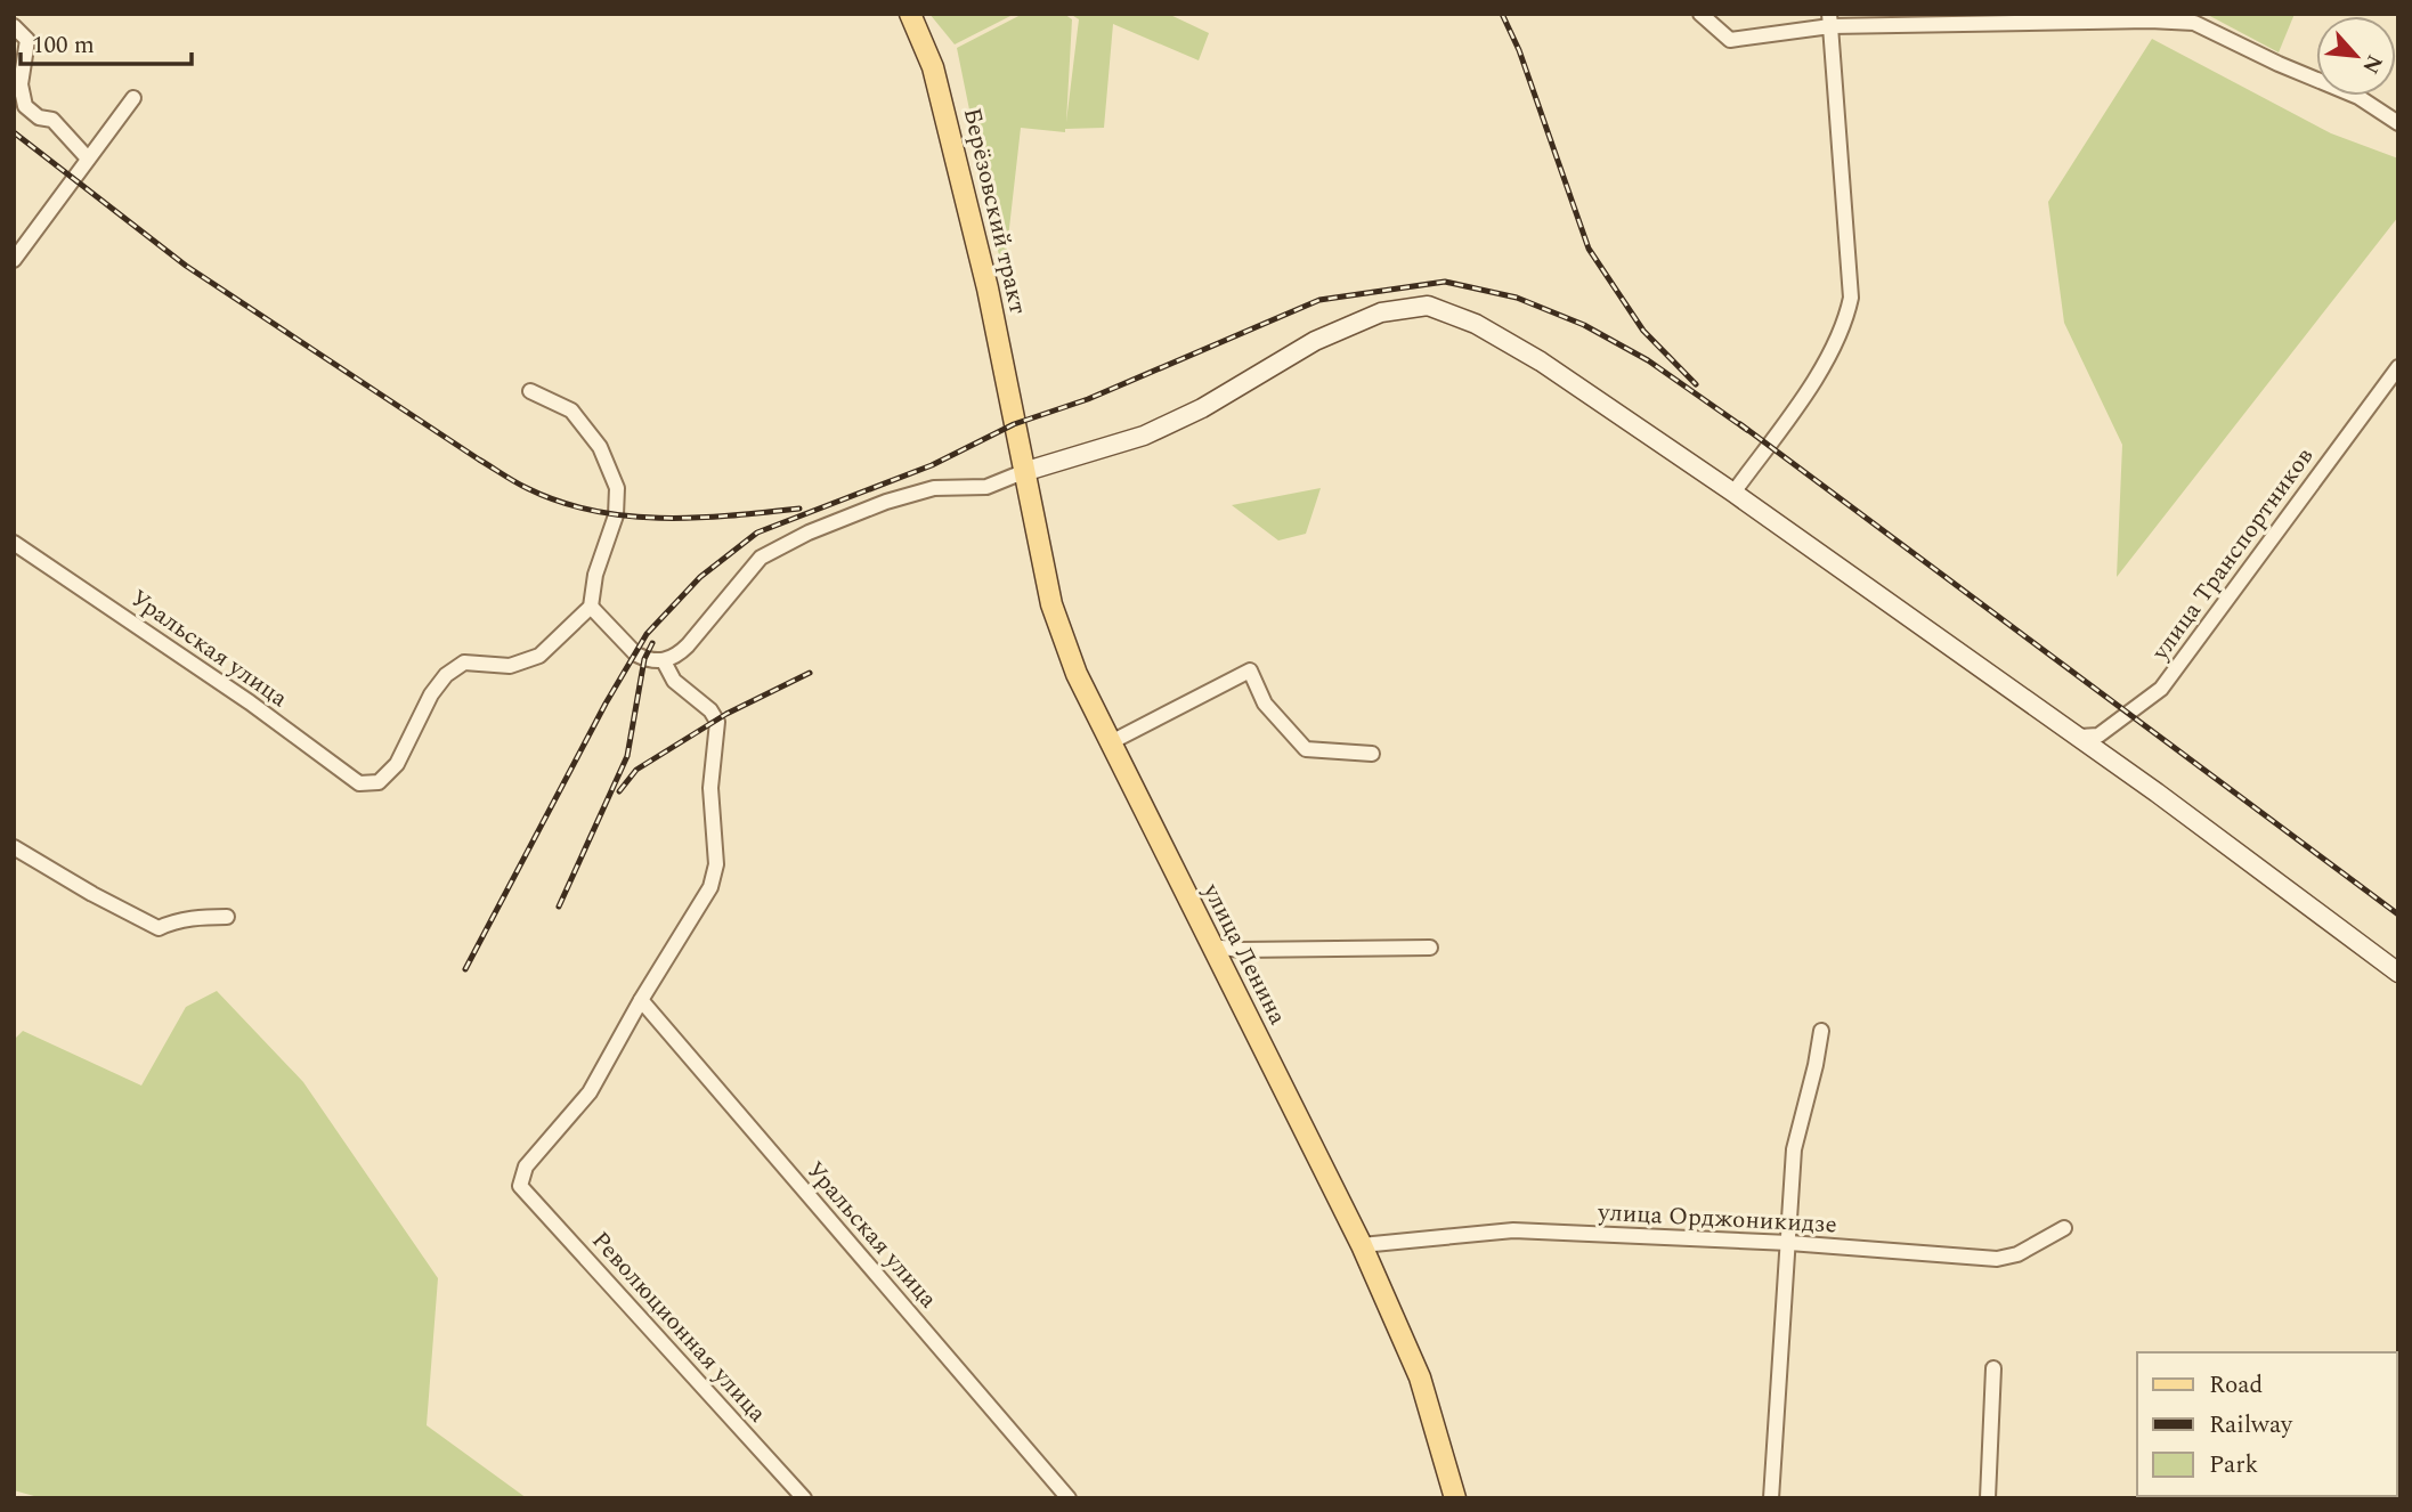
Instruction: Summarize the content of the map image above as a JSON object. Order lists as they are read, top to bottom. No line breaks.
{"streets":{"main road":["Берёзовский тракт","улица Ленина"],"street":["улица Транспортников","Уральская улица","улица Орджоникидзе","Революционная улица"]},"crossings":[["Берёзовский тракт","улица Ленина"],["Уральская улица","Революционная улица"],["улица Ленина","улица Орджоникидзе"]],"legend":["Road","Railway","Park"],"scale_bar":"100 m","north":"bottom right"}
